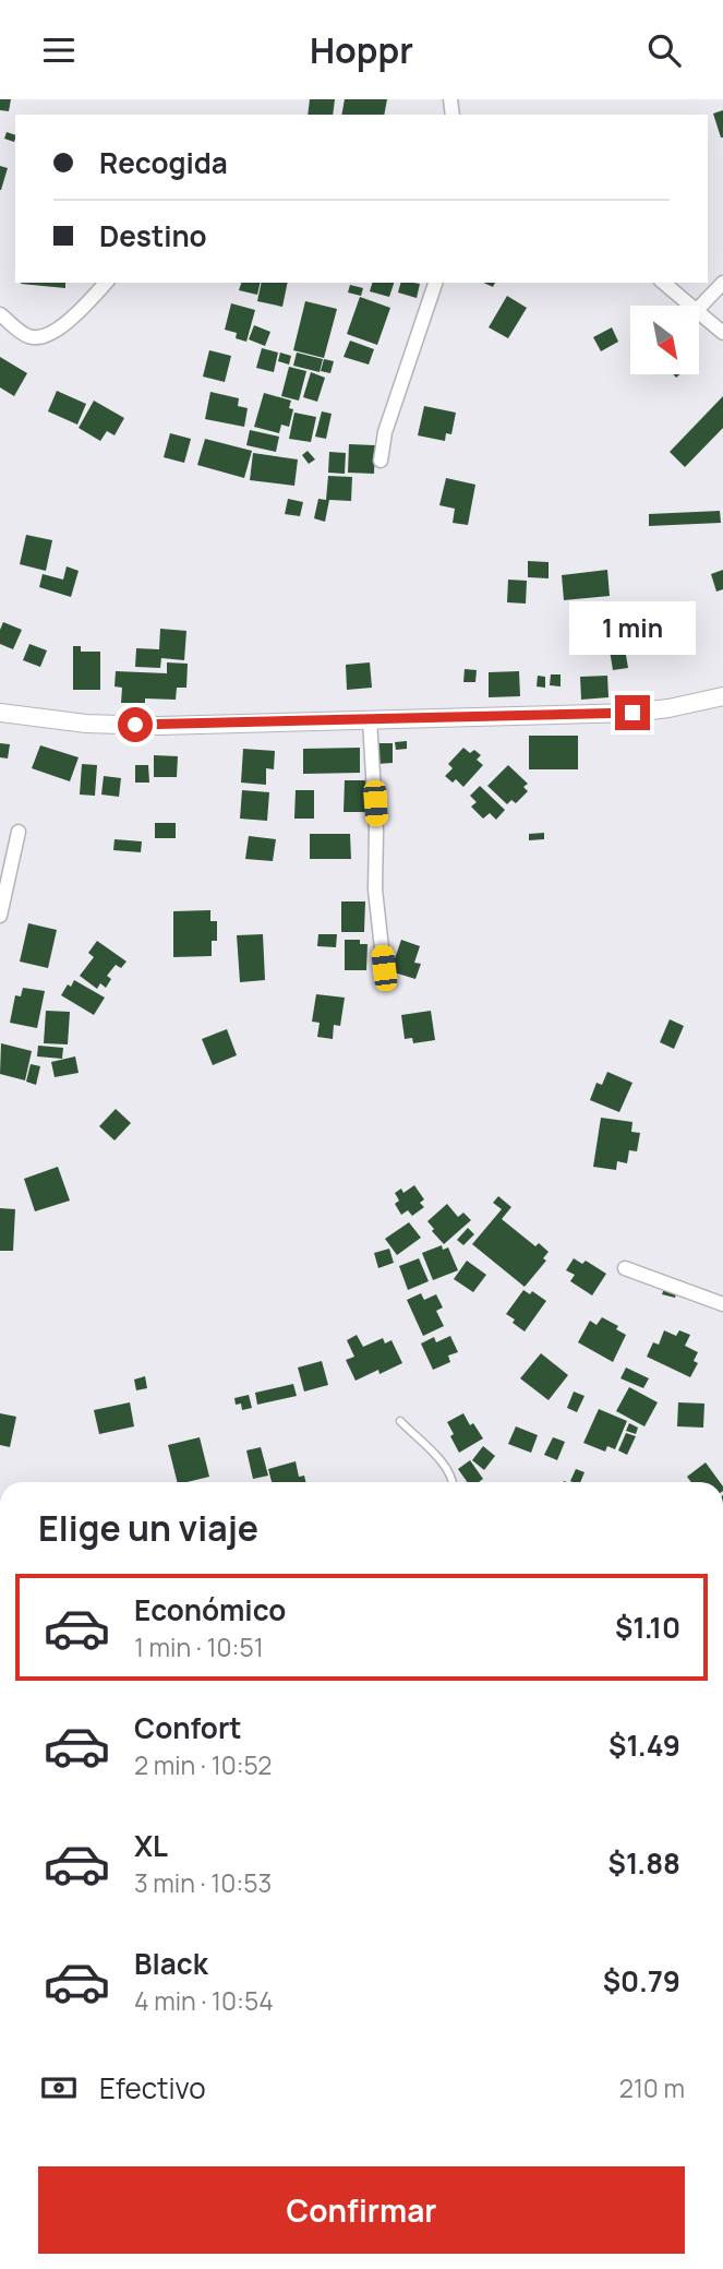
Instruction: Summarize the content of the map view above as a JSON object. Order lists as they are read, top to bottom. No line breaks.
{"north":"bottom right","page":{"header":"Hoppr","banner":["Recogida","Destino"],"bubble":"1 min","heading":"Elige un viaje","list":[{"name":"Económico","note":"1 min · 10:51","value":"$1.10"},{"name":"Confort","note":"2 min · 10:52","value":"$1.49"},{"name":"XL","note":"3 min · 10:53","value":"$1.88"},{"name":"Black","note":"4 min · 10:54","value":"$0.79"}],"pay":["Efectivo","210 m"],"buttons":"Confirmar"}}
